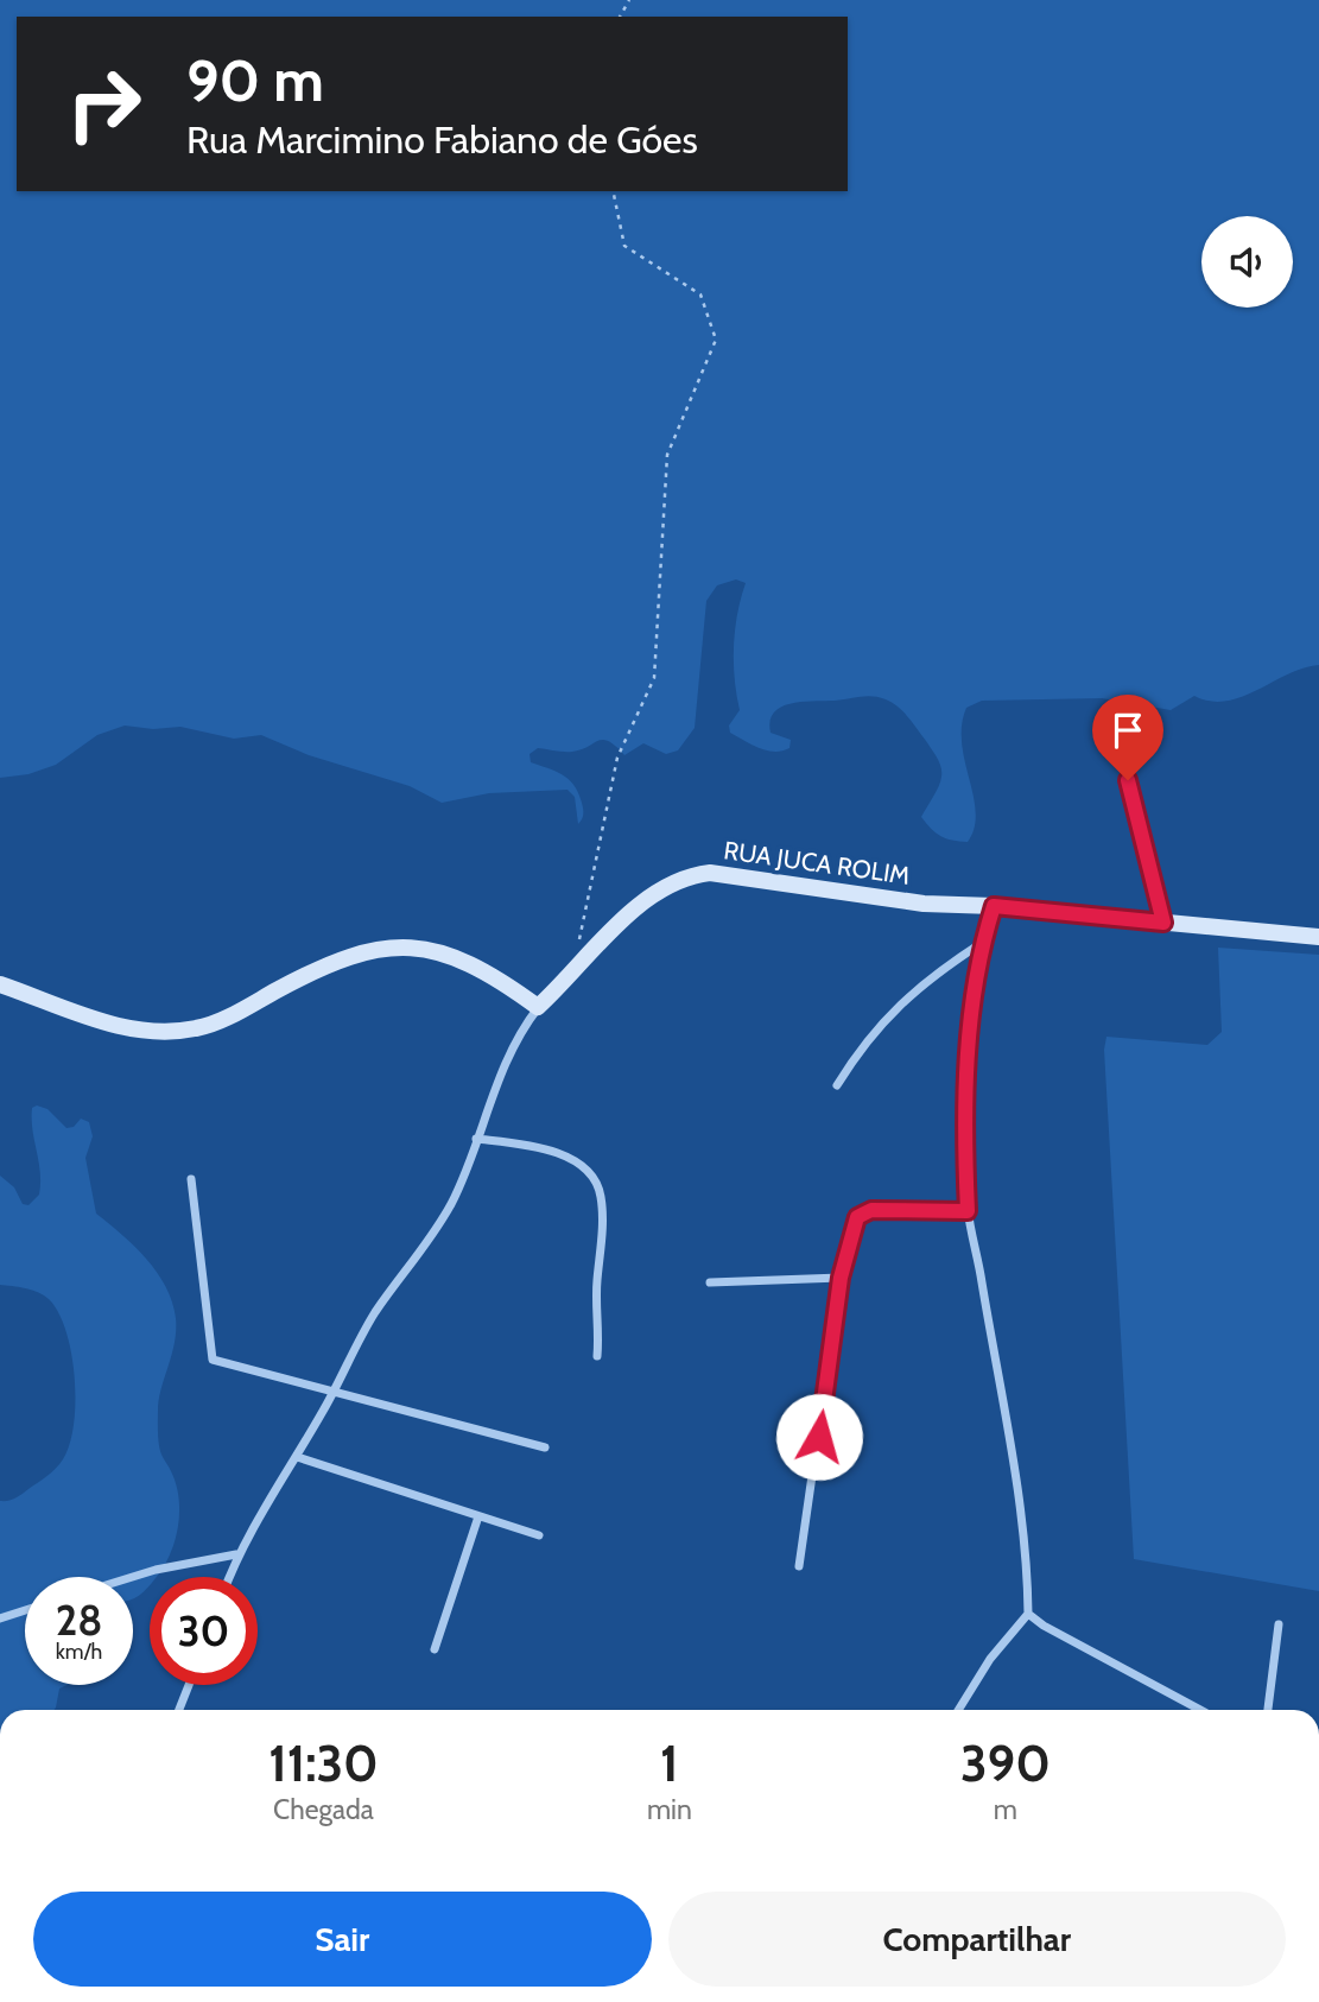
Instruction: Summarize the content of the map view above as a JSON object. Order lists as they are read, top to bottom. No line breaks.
{"streets":{"street":["RUA JUCA ROLIM"]},"page":{"turn":["90 m","Rua Marcimino Fabiano de Góes"],"speed":"28 km/h","limit":"30","eta":["11:30","Chegada","1","min","390","m"],"buttons":["Sair","Compartilhar"]}}
